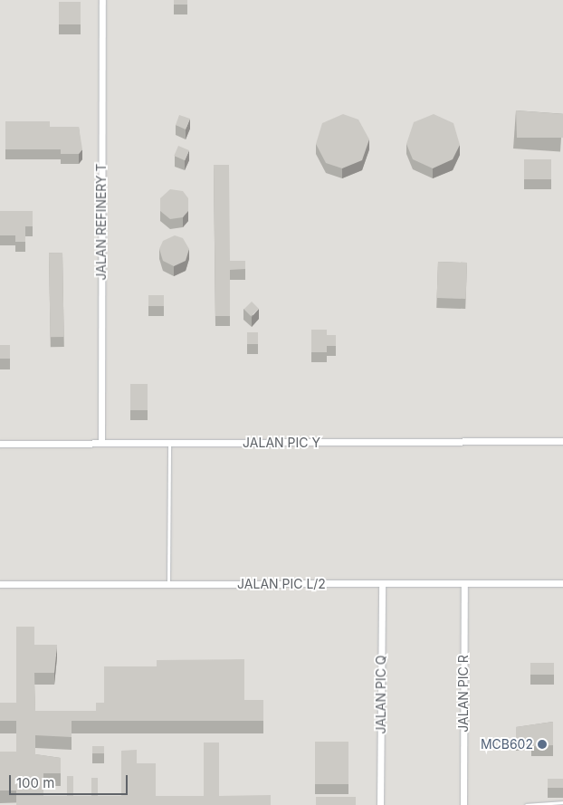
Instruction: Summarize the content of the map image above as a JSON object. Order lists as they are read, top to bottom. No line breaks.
{"streets":{"street":["JALAN REFINERY T","JALAN PIC Y","JALAN PIC L/2","JALAN PIC R","JALAN PIC Q"]},"crossings":[["JALAN REFINERY T","JALAN PIC Y"],["JALAN PIC L/2","JALAN PIC R"],["JALAN PIC L/2","JALAN PIC Q"]],"places":["MCB602"],"scale_bar":"100 m"}
